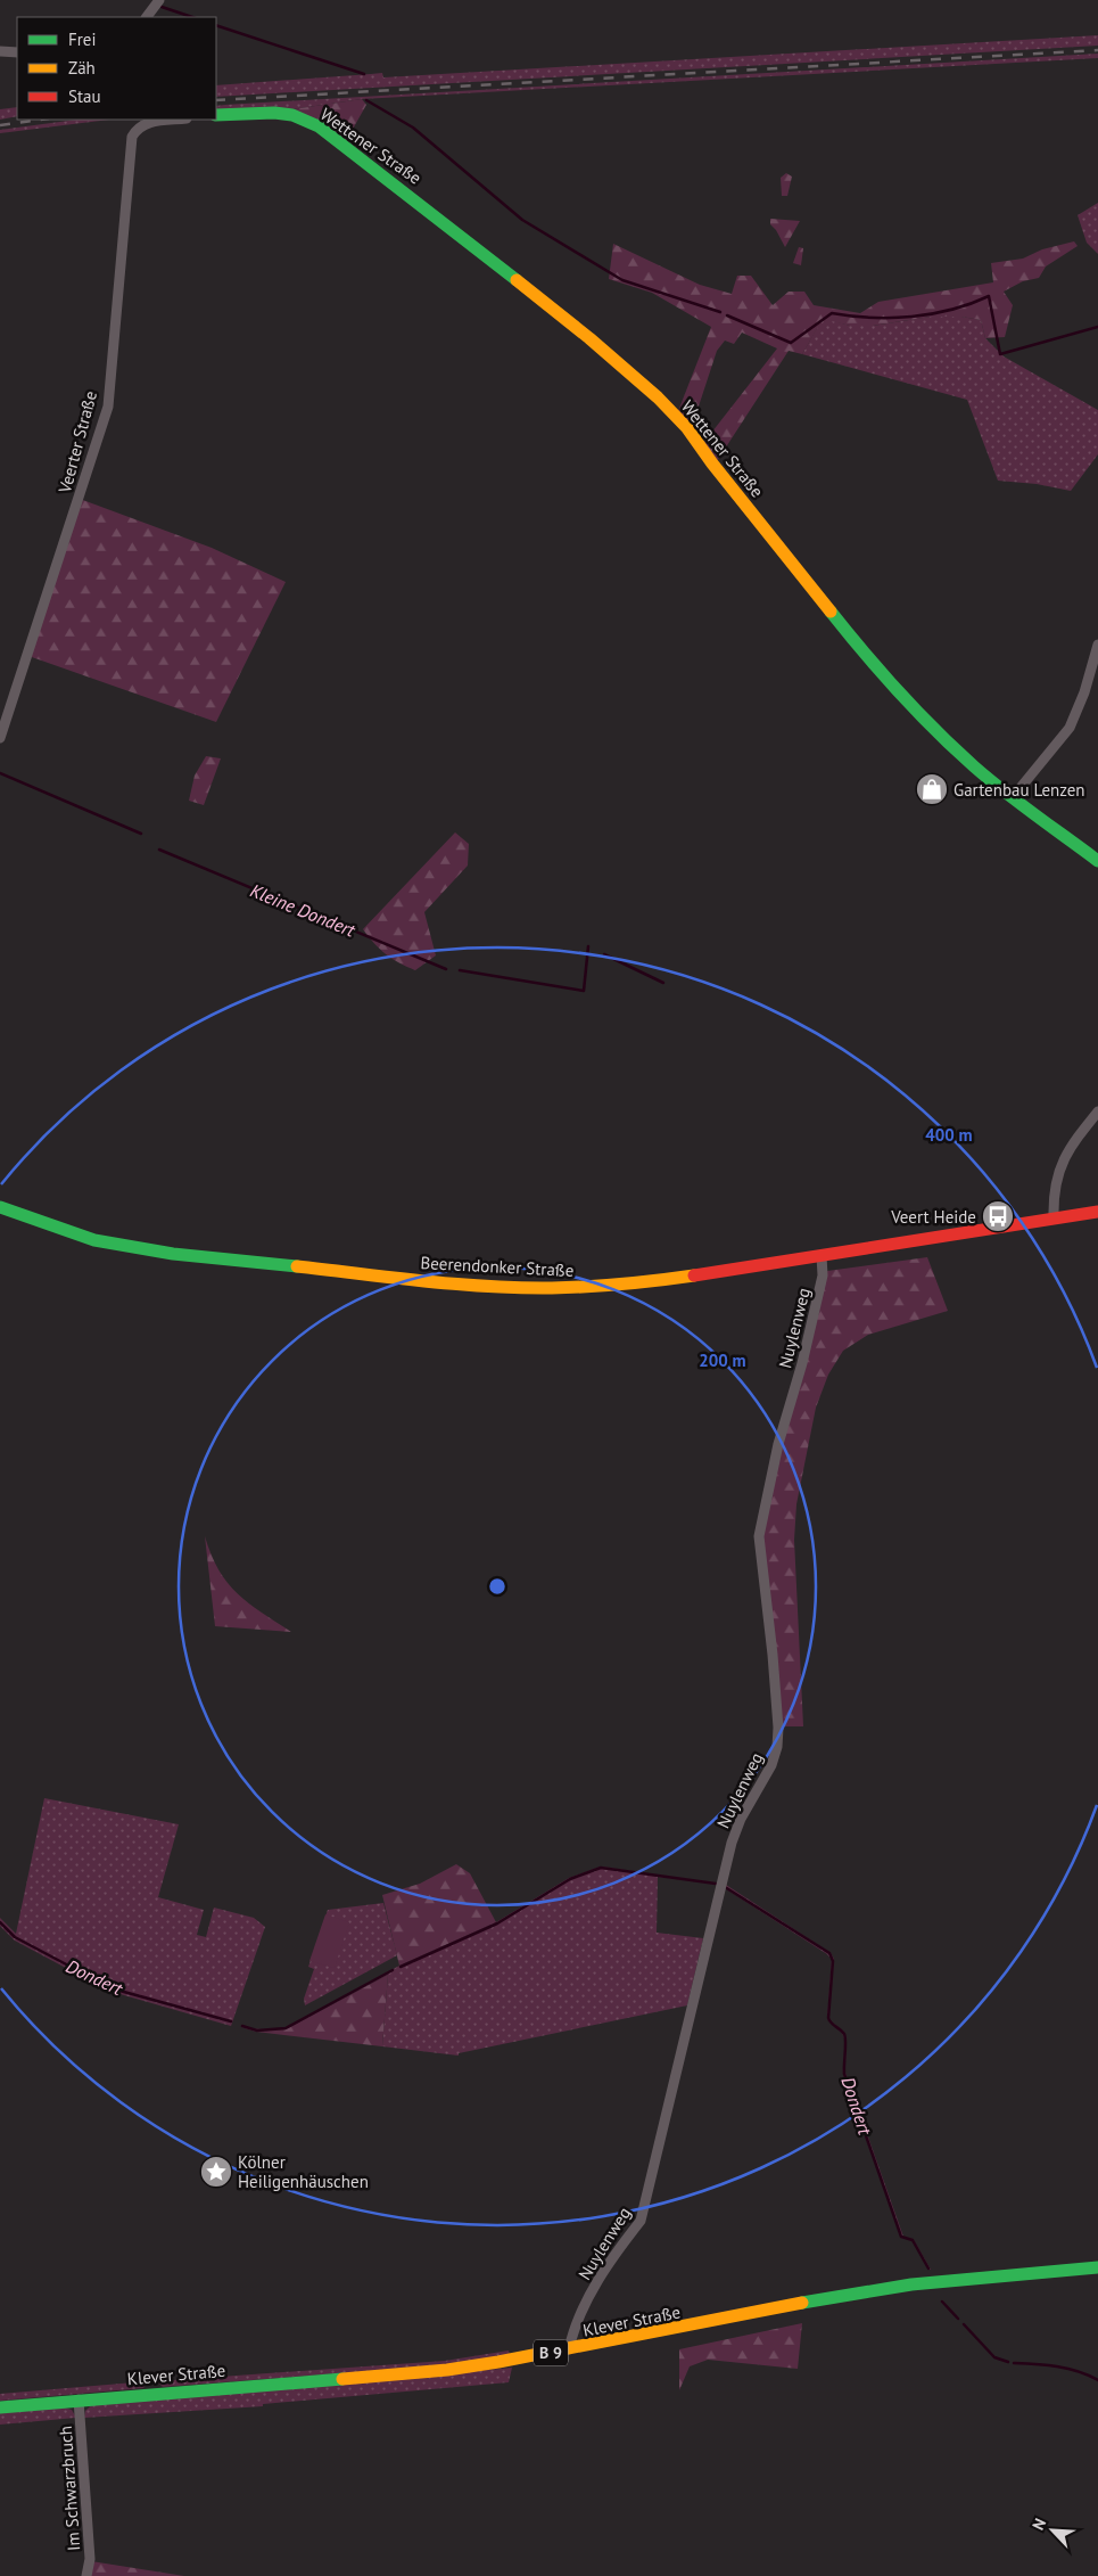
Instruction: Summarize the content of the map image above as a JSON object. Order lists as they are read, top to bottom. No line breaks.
{"streets":{"street":["Wettener Straße","Veerter Straße","Beerendonker Straße","Nuylenweg","Klever Straße","B 9","Im Schwarzbruch"]},"crossings":[["Beerendonker Straße","Nuylenweg"],["Nuylenweg","Klever Straße"],["Klever Straße","Im Schwarzbruch"]],"water":["Kleine Dondert","Dondert"],"places":{"shop":["Gartenbau Lenzen"],"bus stop":["Veert Heide"],"place":["Kölner Heiligenhäuschen"]},"legend":["Frei","Zäh","Stau"],"north":"top left","rings":["400 m","200 m"]}
